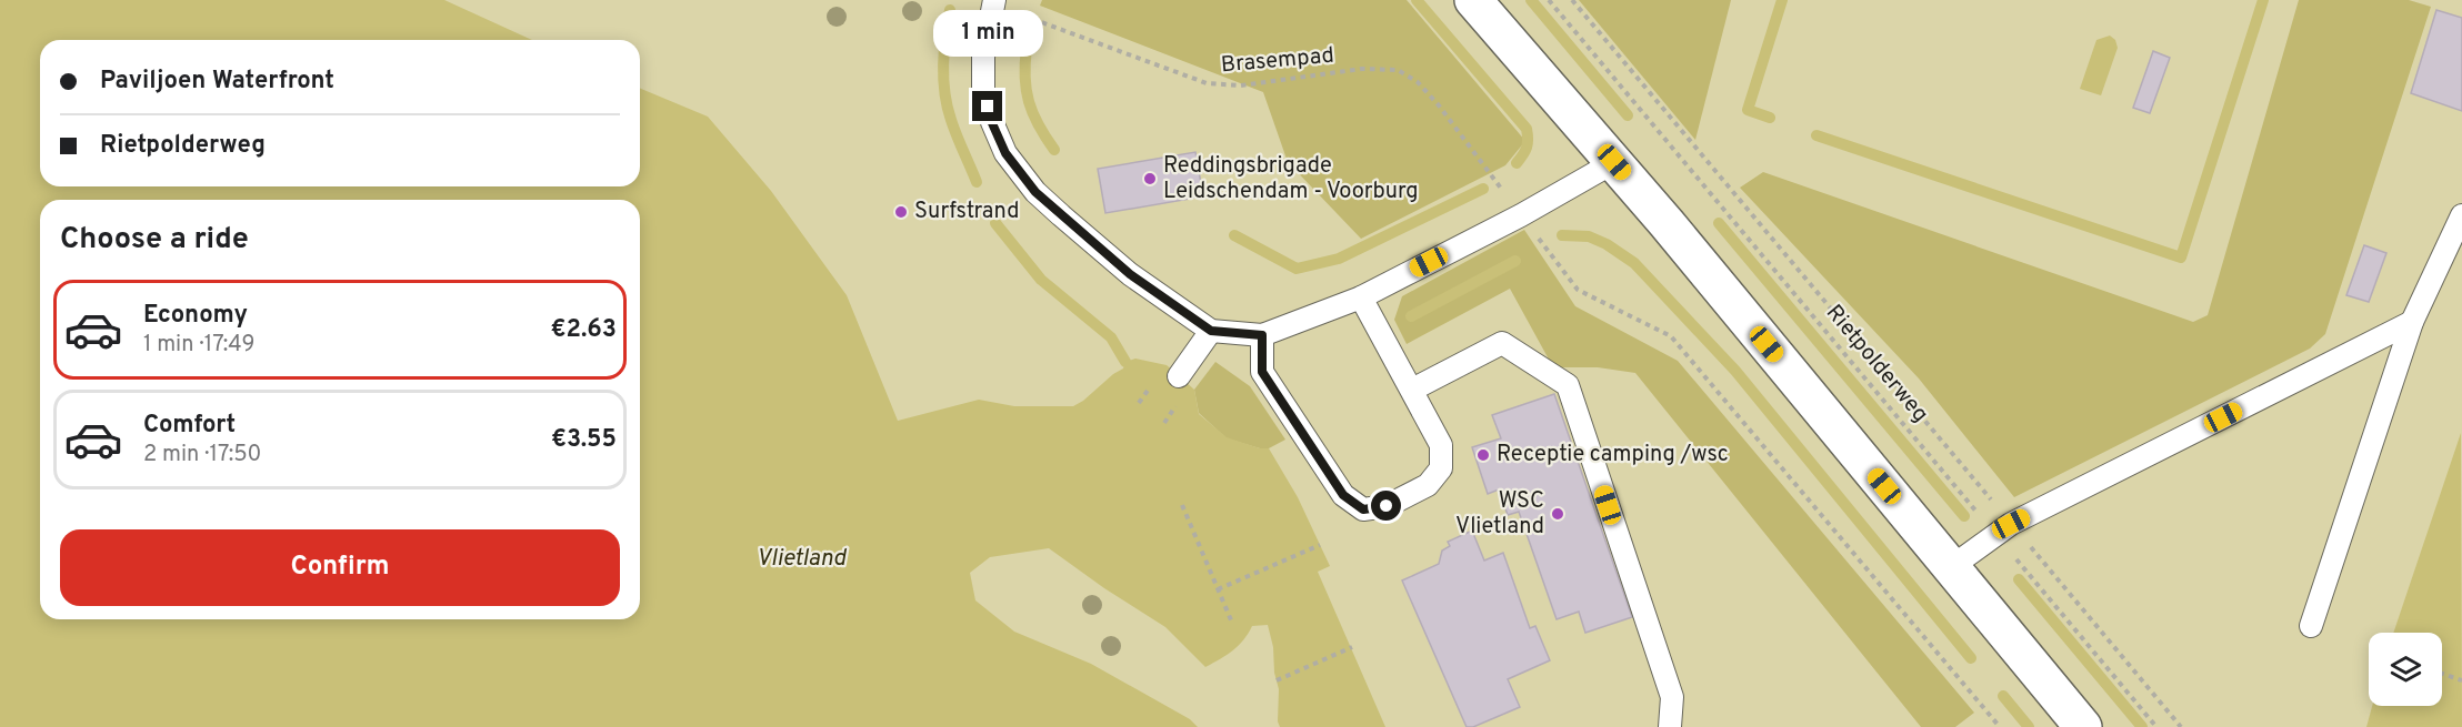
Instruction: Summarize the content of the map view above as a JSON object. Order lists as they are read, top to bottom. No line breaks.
{"streets":{"path":["Brasempad","Rietpolderweg"]},"water":["Vlietland"],"places":["Reddingsbrigade Leidschendam - Voorburg","Surfstrand","Receptie camping /wsc","WSC Vlietland"],"page":{"bubble":"1 min","banner":["Paviljoen Waterfront","Rietpolderweg"],"heading":"Choose a ride","list":[{"name":"Economy","note":"1 min · 17:49","value":"€2.63"},{"name":"Comfort","note":"2 min · 17:50","value":"€3.55"}],"buttons":"Confirm"}}
